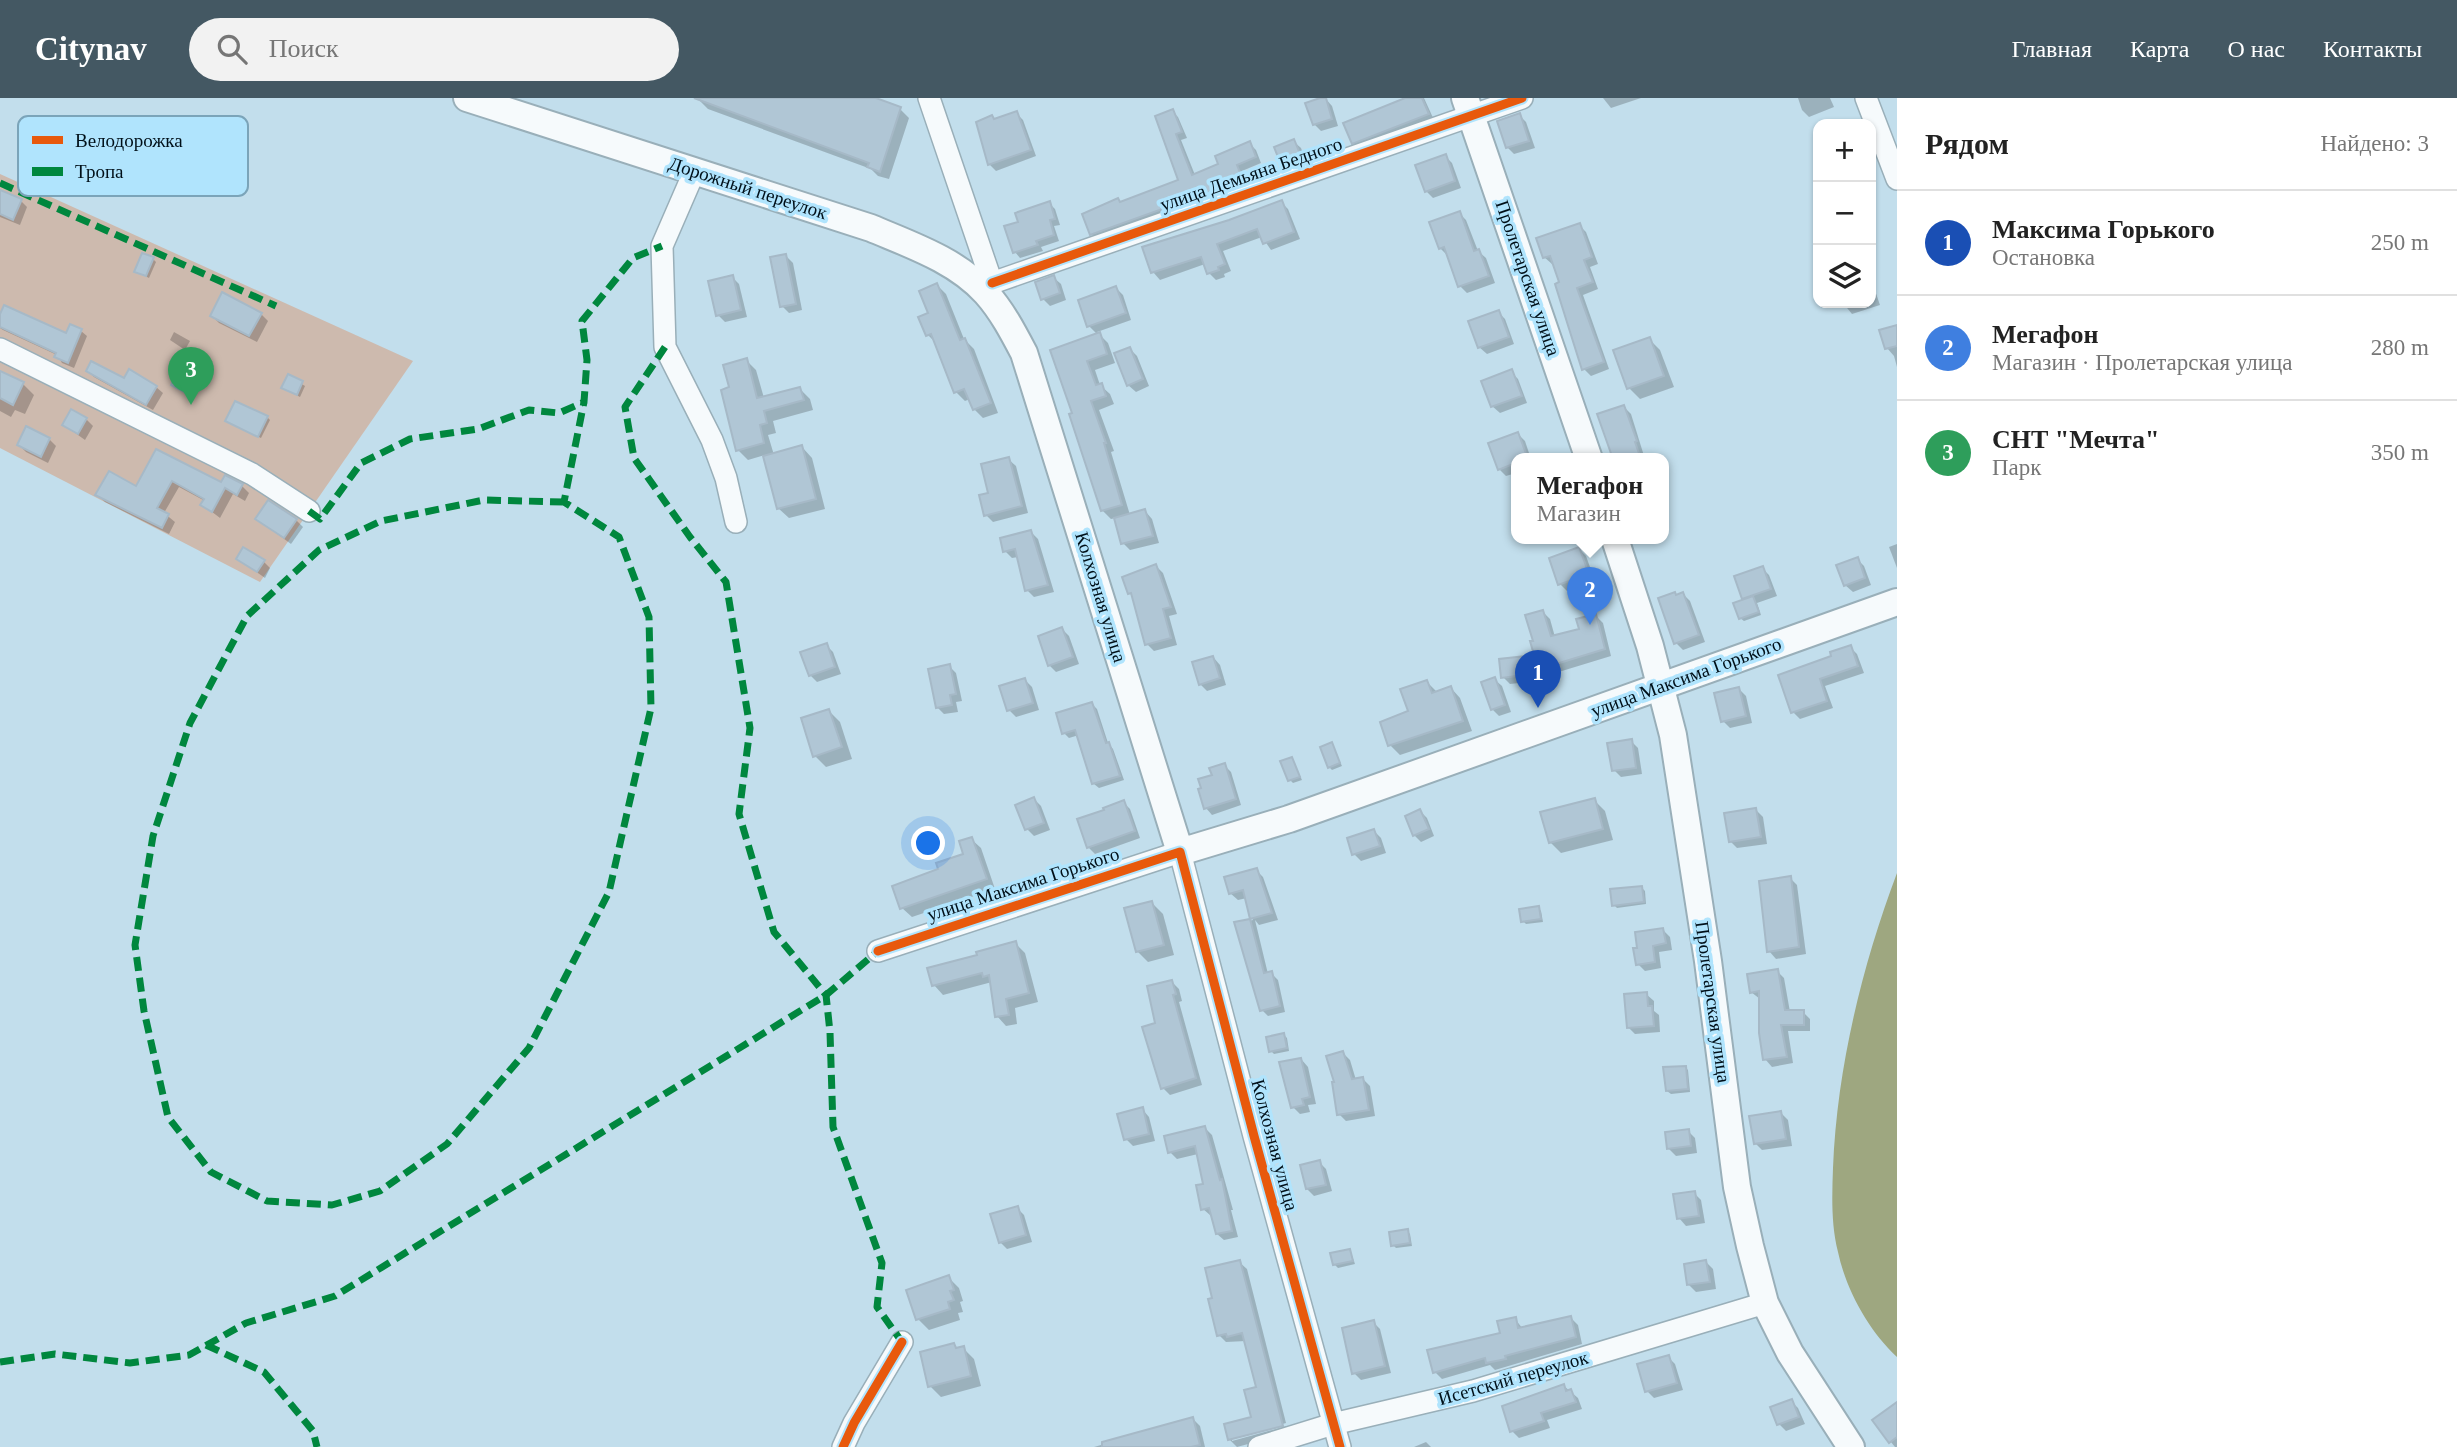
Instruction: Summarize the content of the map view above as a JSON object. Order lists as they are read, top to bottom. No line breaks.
{"streets":{"main road":["Дорожный переулок","Пролетарская улица","Колхозная улица","улица Максима Горького"],"street":["улица Демьяна Бедного","Исетский переулок"]},"crossings":[["улица Демьяна Бедного","Дорожный переулок"],["улица Демьяна Бедного","Пролетарская улица"],["Дорожный переулок","Колхозная улица"],["Пролетарская улица","улица Максима Горького"],["Пролетарская улица","Исетский переулок"],["Колхозная улица","улица Максима Горького"],["Колхозная улица","Исетский переулок"]],"legend":["Велодорожка","Тропа"],"page":{"header":"Citynav","search":"Поиск","nav":["Главная","Карта","О нас","Контакты"],"heading":["Рядом","Найдено: 3"],"map_buttons":["+","−"],"list":[{"mark":"1","name":"Максима Горького","note":"Остановка","value":"250 m"},{"mark":"2","name":"Мегафон","note":"Магазин · Пролетарская улица","value":"280 m"},{"mark":"3","name":"СНТ \"Мечта\"","note":"Парк","value":"350 m"}],"pins":["3","2","1"],"popup":["Мегафон","Магазин"]}}
